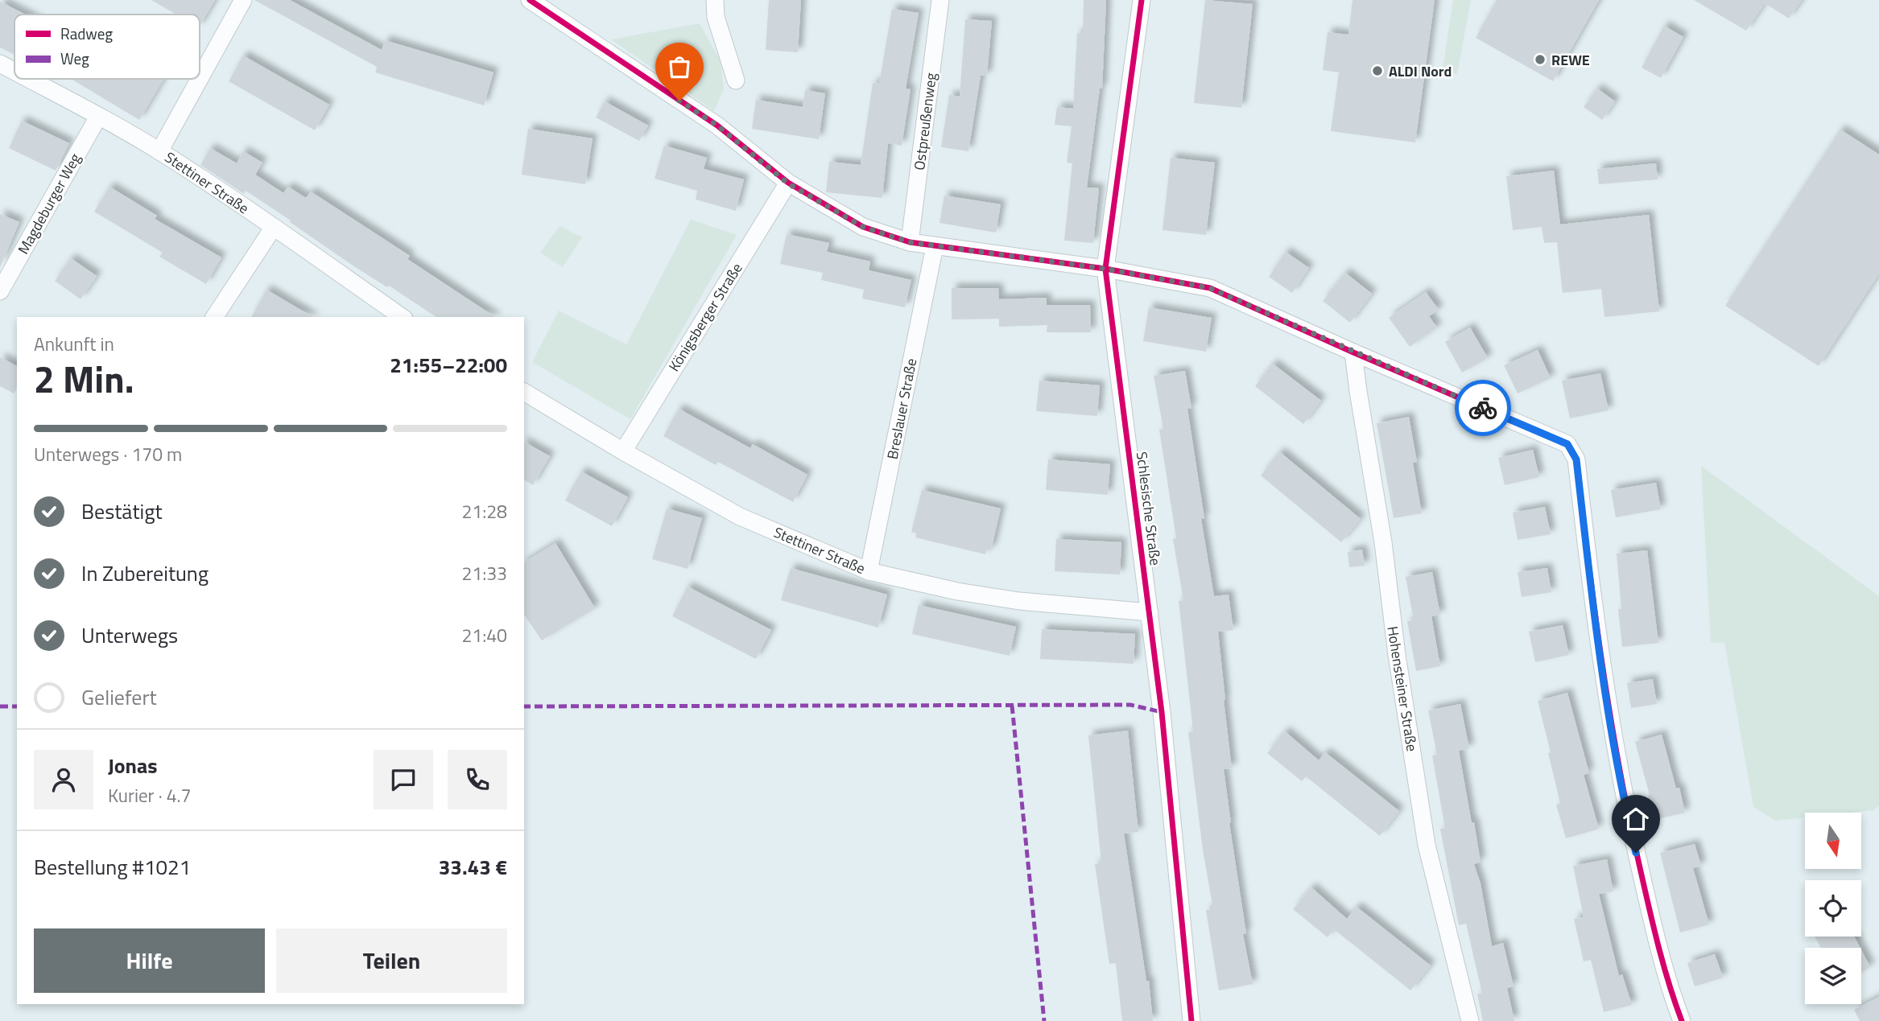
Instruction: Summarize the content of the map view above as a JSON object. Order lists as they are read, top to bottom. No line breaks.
{"streets":{"street":["Ostpreußenweg","Stettiner Straße","Magdeburger Weg","Königsberger Straße","Breslauer Straße","Schlesische Straße","Hohensteiner Straße"]},"crossings":[["Stettiner Straße","Magdeburger Weg"],["Stettiner Straße","Königsberger Straße"],["Stettiner Straße","Breslauer Straße"],["Stettiner Straße","Schlesische Straße"]],"places":["REWE","ALDI Nord"],"legend":["Radweg","Weg"],"north":"bottom","page":{"heading":["2 Min.","Ankunft in","21:55–22:00"],"panel":["Jonas","Kurier · 4.7","Bestellung #1021","33.43 €"],"bar":"Unterwegs · 170 m","list":[["Bestätigt","21:28"],["In Zubereitung","21:33"],["Unterwegs","21:40"],"Geliefert"],"buttons":["Hilfe","Teilen"]}}
